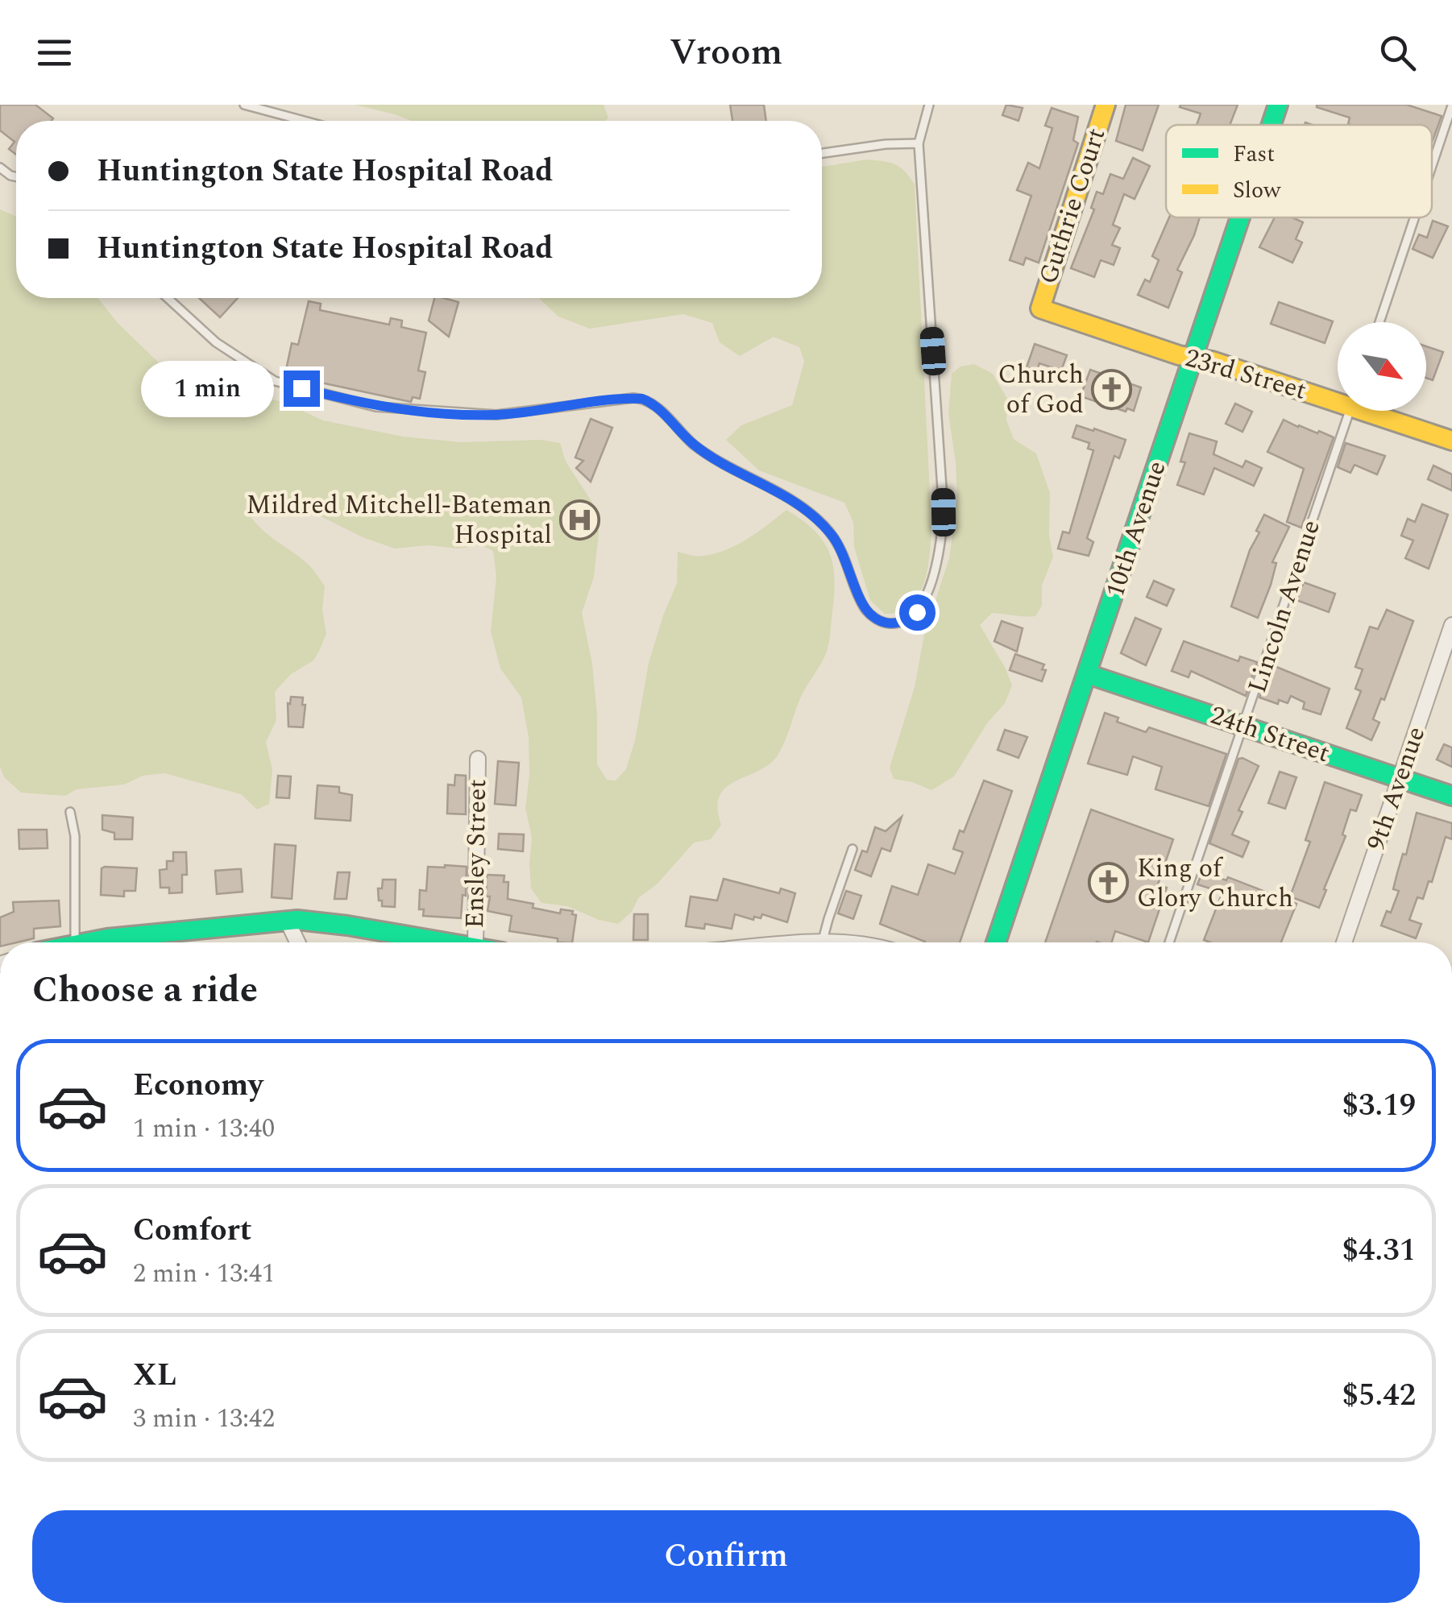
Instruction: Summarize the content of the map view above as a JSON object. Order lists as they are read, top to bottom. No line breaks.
{"streets":{"street":["Guthrie Court","23rd Street","10th Avenue","24th Street","9th Avenue","Ensley Street"],"lane":["Lincoln Avenue"]},"crossings":[["Guthrie Court","23rd Street"],["23rd Street","10th Avenue"],["10th Avenue","24th Street"],["Lincoln Avenue","24th Street"],["24th Street","9th Avenue"]],"places":{"church":["Church of God","King of Glory Church"],"hospital":["Mildred Mitchell-Bateman Hospital"]},"legend":["Fast","Slow"],"north":"bottom right","page":{"header":"Vroom","banner":["Huntington State Hospital Road","Huntington State Hospital Road"],"bubble":"1 min","heading":"Choose a ride","list":[{"name":"Economy","note":"1 min · 13:40","value":"$3.19"},{"name":"Comfort","note":"2 min · 13:41","value":"$4.31"},{"name":"XL","note":"3 min · 13:42","value":"$5.42"}],"buttons":"Confirm"}}
